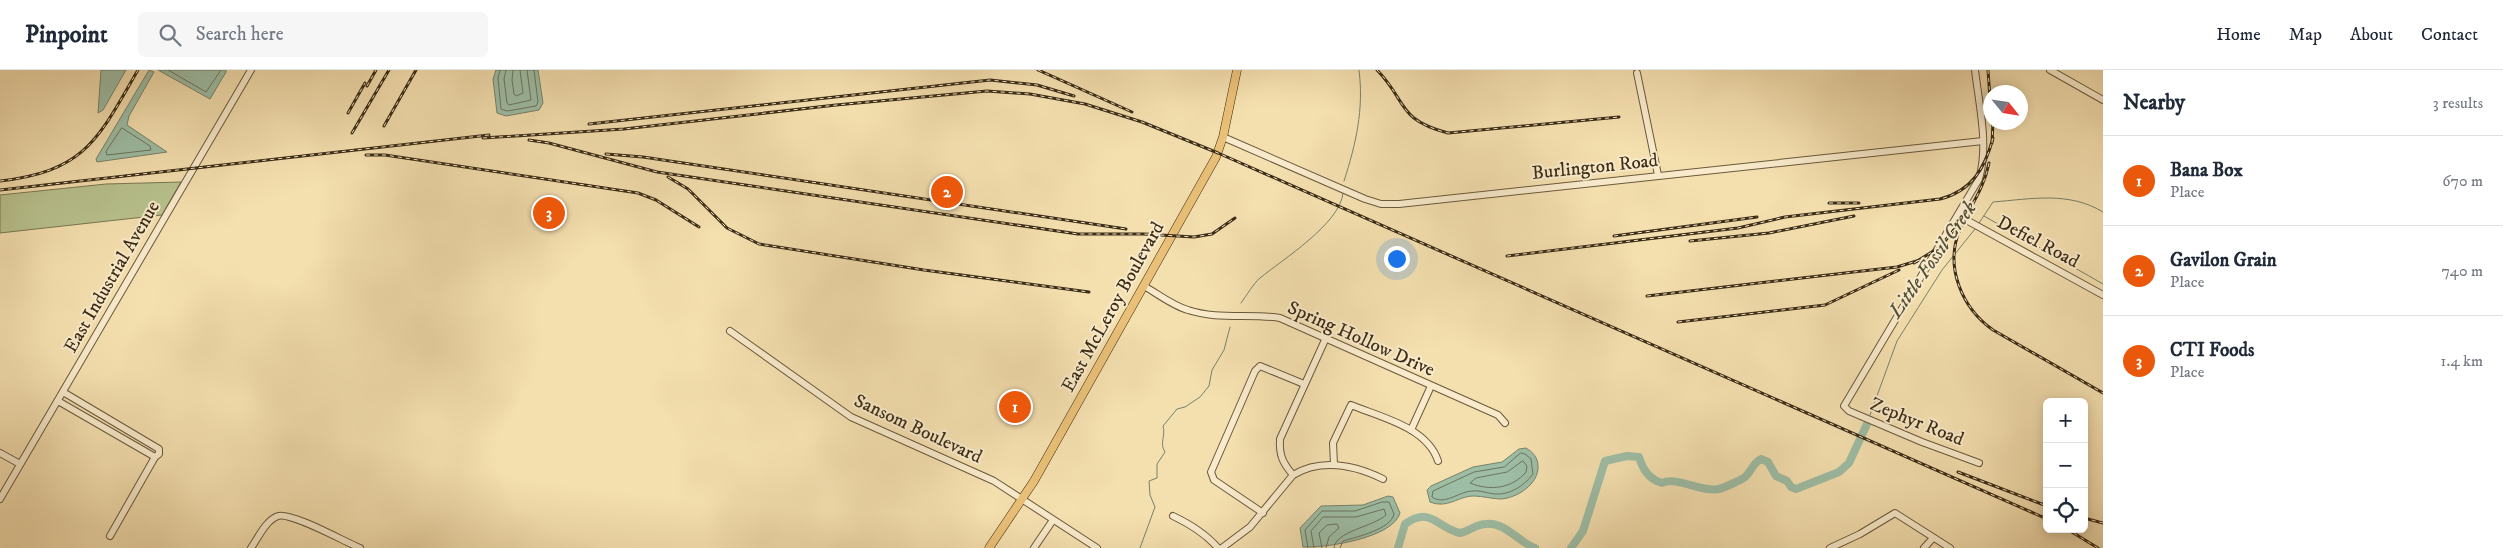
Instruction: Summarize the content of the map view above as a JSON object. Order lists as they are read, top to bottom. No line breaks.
{"streets":{"main road":["East McLeroy Boulevard"],"street":["Burlington Road","Defiel Road","East Industrial Avenue","Spring Hollow Drive","Zephyr Road","Sansom Boulevard"]},"crossings":[["Burlington Road","East McLeroy Boulevard"],["Defiel Road","Zephyr Road"],["East McLeroy Boulevard","Spring Hollow Drive"],["East McLeroy Boulevard","Sansom Boulevard"]],"water":["Little Fossil Creek"],"north":"bottom right","page":{"header":"Pinpoint","search":"Search here","nav":["Home","Map","About","Contact"],"heading":["Nearby","3 results"],"list":[{"mark":"1","name":"Bana Box","note":"Place","value":"670 m"},{"mark":"2","name":"Gavilon Grain","note":"Place","value":"740 m"},{"mark":"3","name":"CTI Foods","note":"Place","value":"1.4 km"}],"pins":["2","3","1"],"map_buttons":["+","−"]}}
